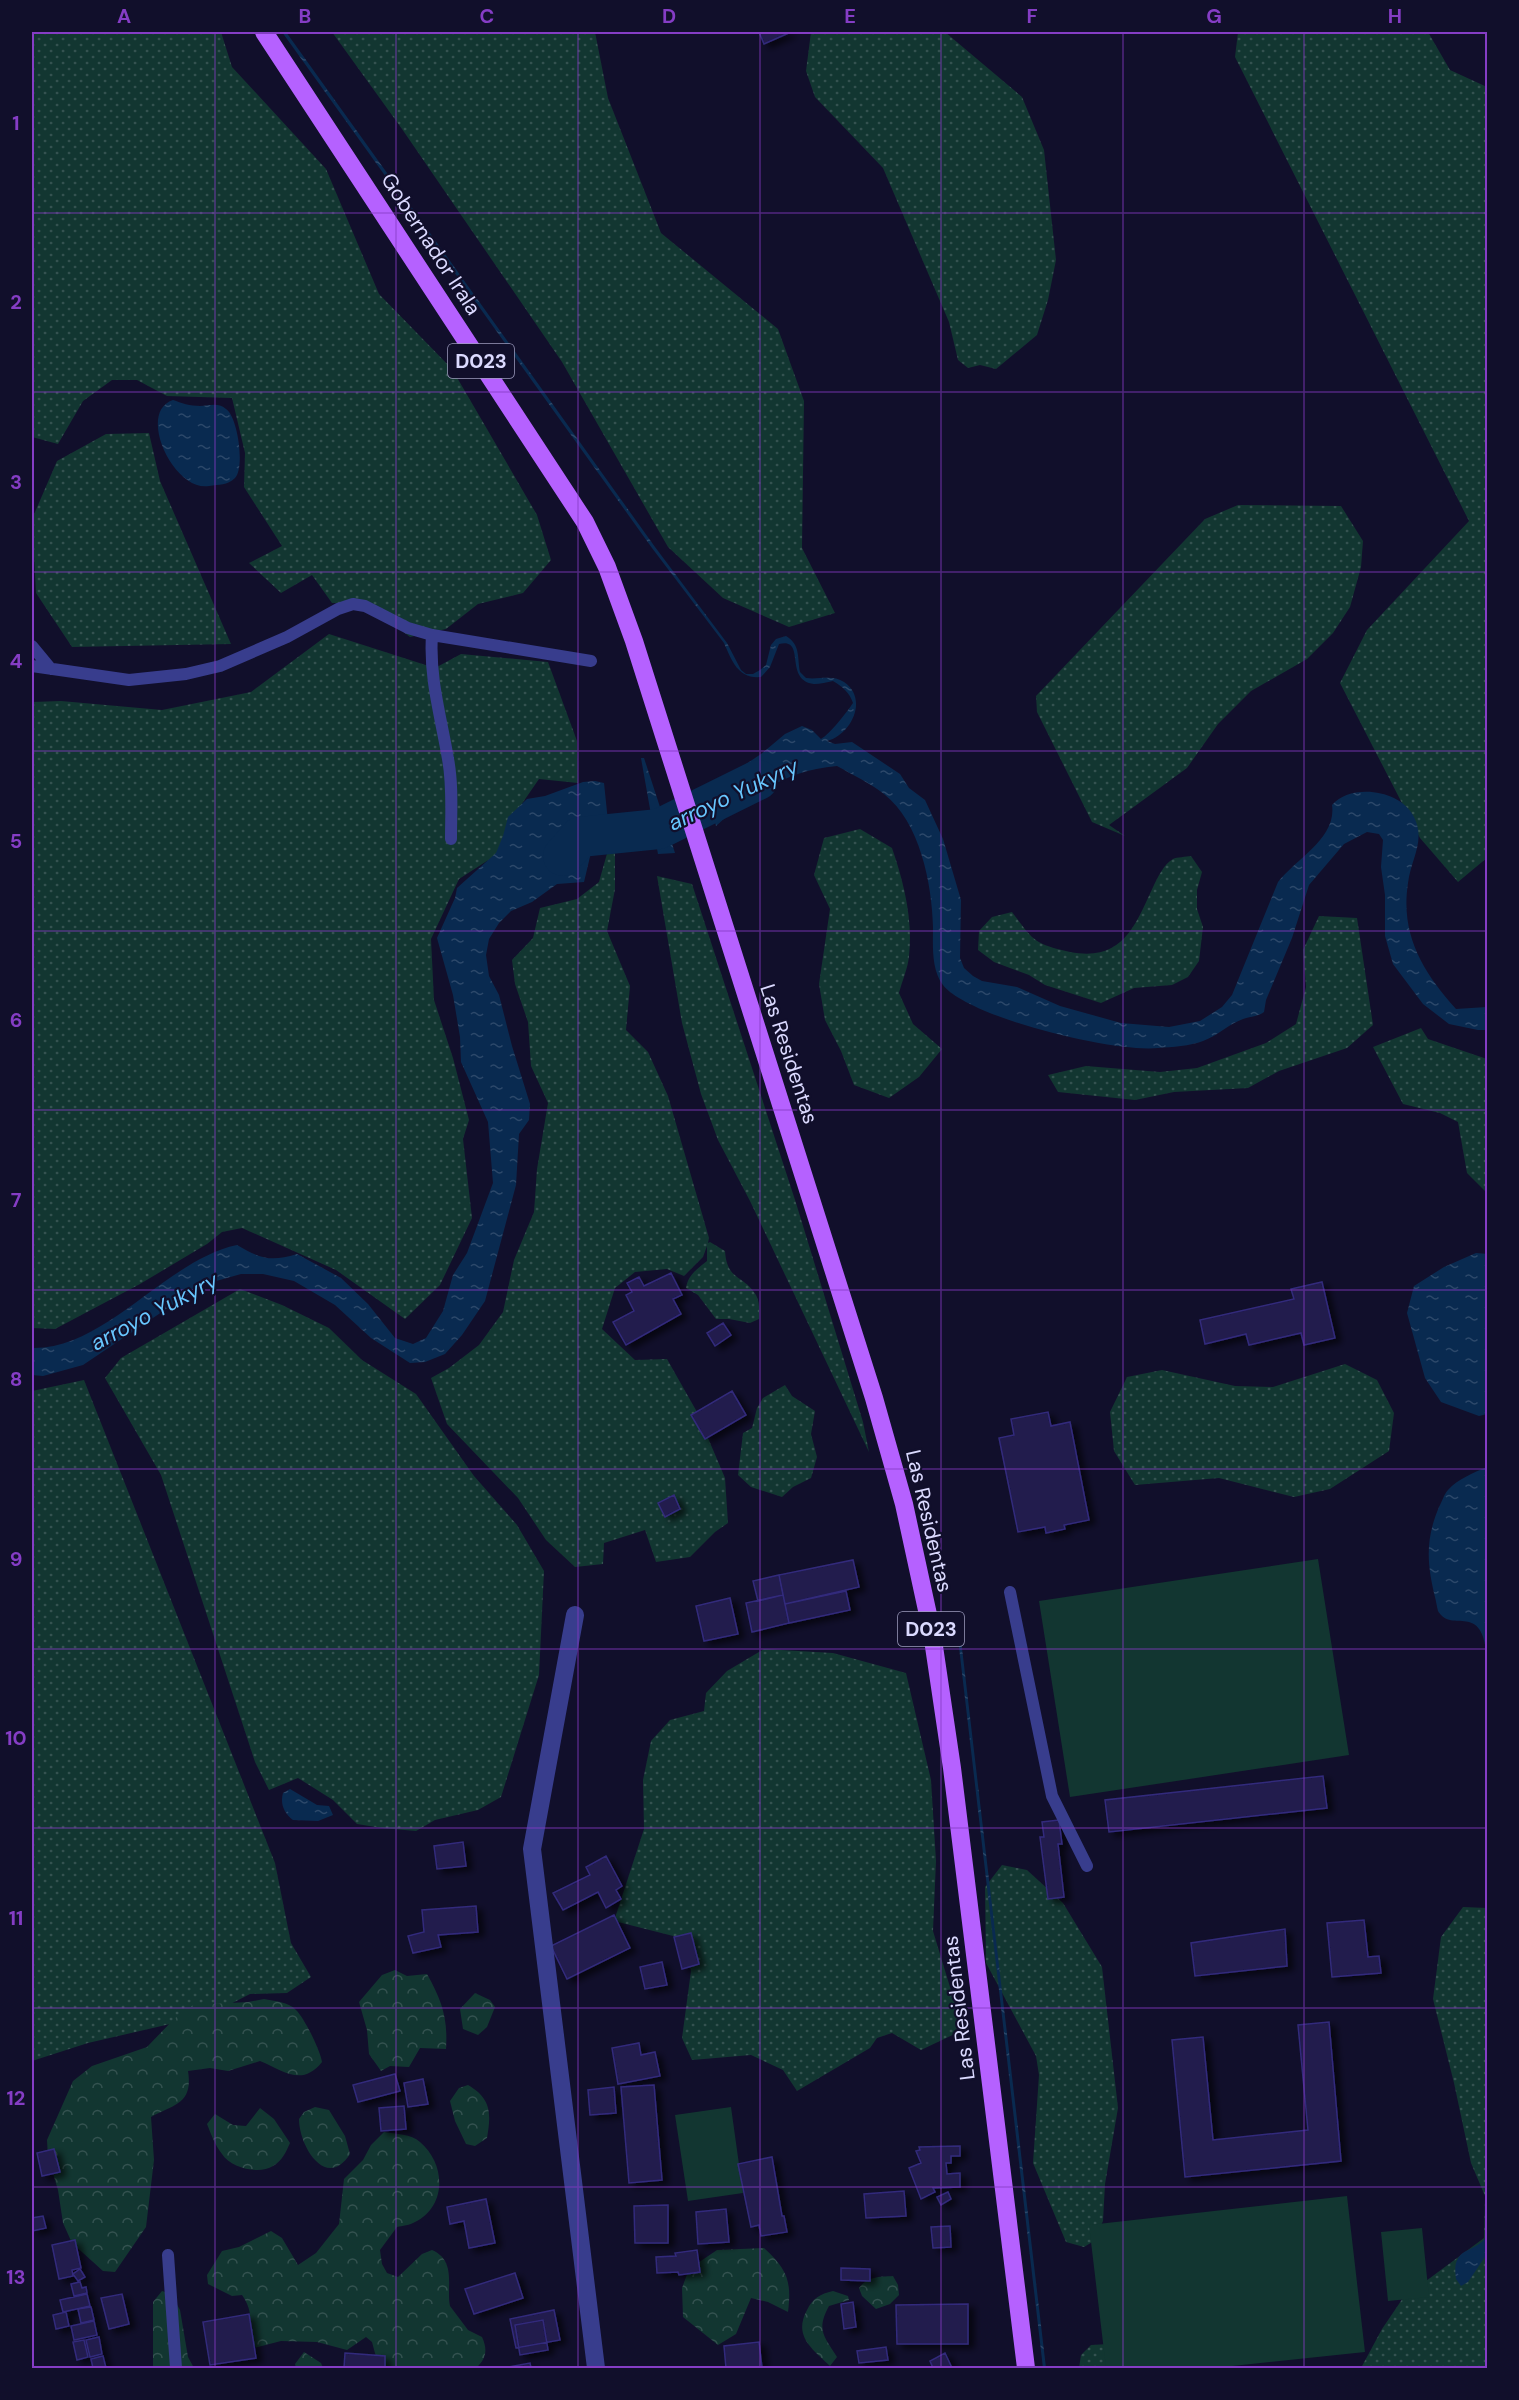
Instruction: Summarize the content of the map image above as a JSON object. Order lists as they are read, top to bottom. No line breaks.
{"streets":{"main road":["Gobernador Irala","D023","Las Residentas"]},"crossings":[["Gobernador Irala","Las Residentas"]],"water":["arroyo Yukyry"],"grid":{"columns":["A","B","C","D","E","F","G","H"],"rows":["1","2","3","4","5","6","7","8","9","10","11","12","13"]}}
